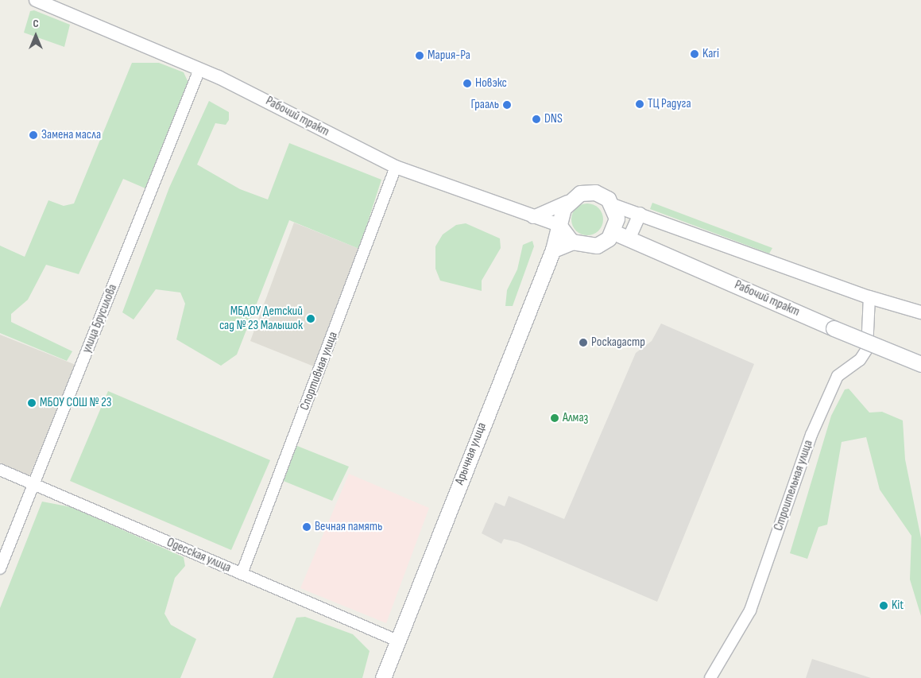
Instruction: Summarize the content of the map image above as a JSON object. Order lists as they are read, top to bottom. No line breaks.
{"streets":{"main road":["Рабочий тракт","Арычная улица"],"street":["улица Брусилова","Спортивная улица","Строительная улица","Одесская улица"]},"crossings":[["Рабочий тракт","улица Брусилова"],["Рабочий тракт","Спортивная улица"],["Рабочий тракт","Арычная улица"],["улица Брусилова","Одесская улица"],["Спортивная улица","Одесская улица"],["Арычная улица","Одесская улица"]],"places":["Kari","Мария-Ра","Новэкс","ТЦ Радуга","Грааль","DNS","Замена масла","МБДОУ Детский сад № 23 Малышок","Роскадастр","МБОУ СОШ № 23","Алмаз","Вечная память","Kit"],"north":"top"}
